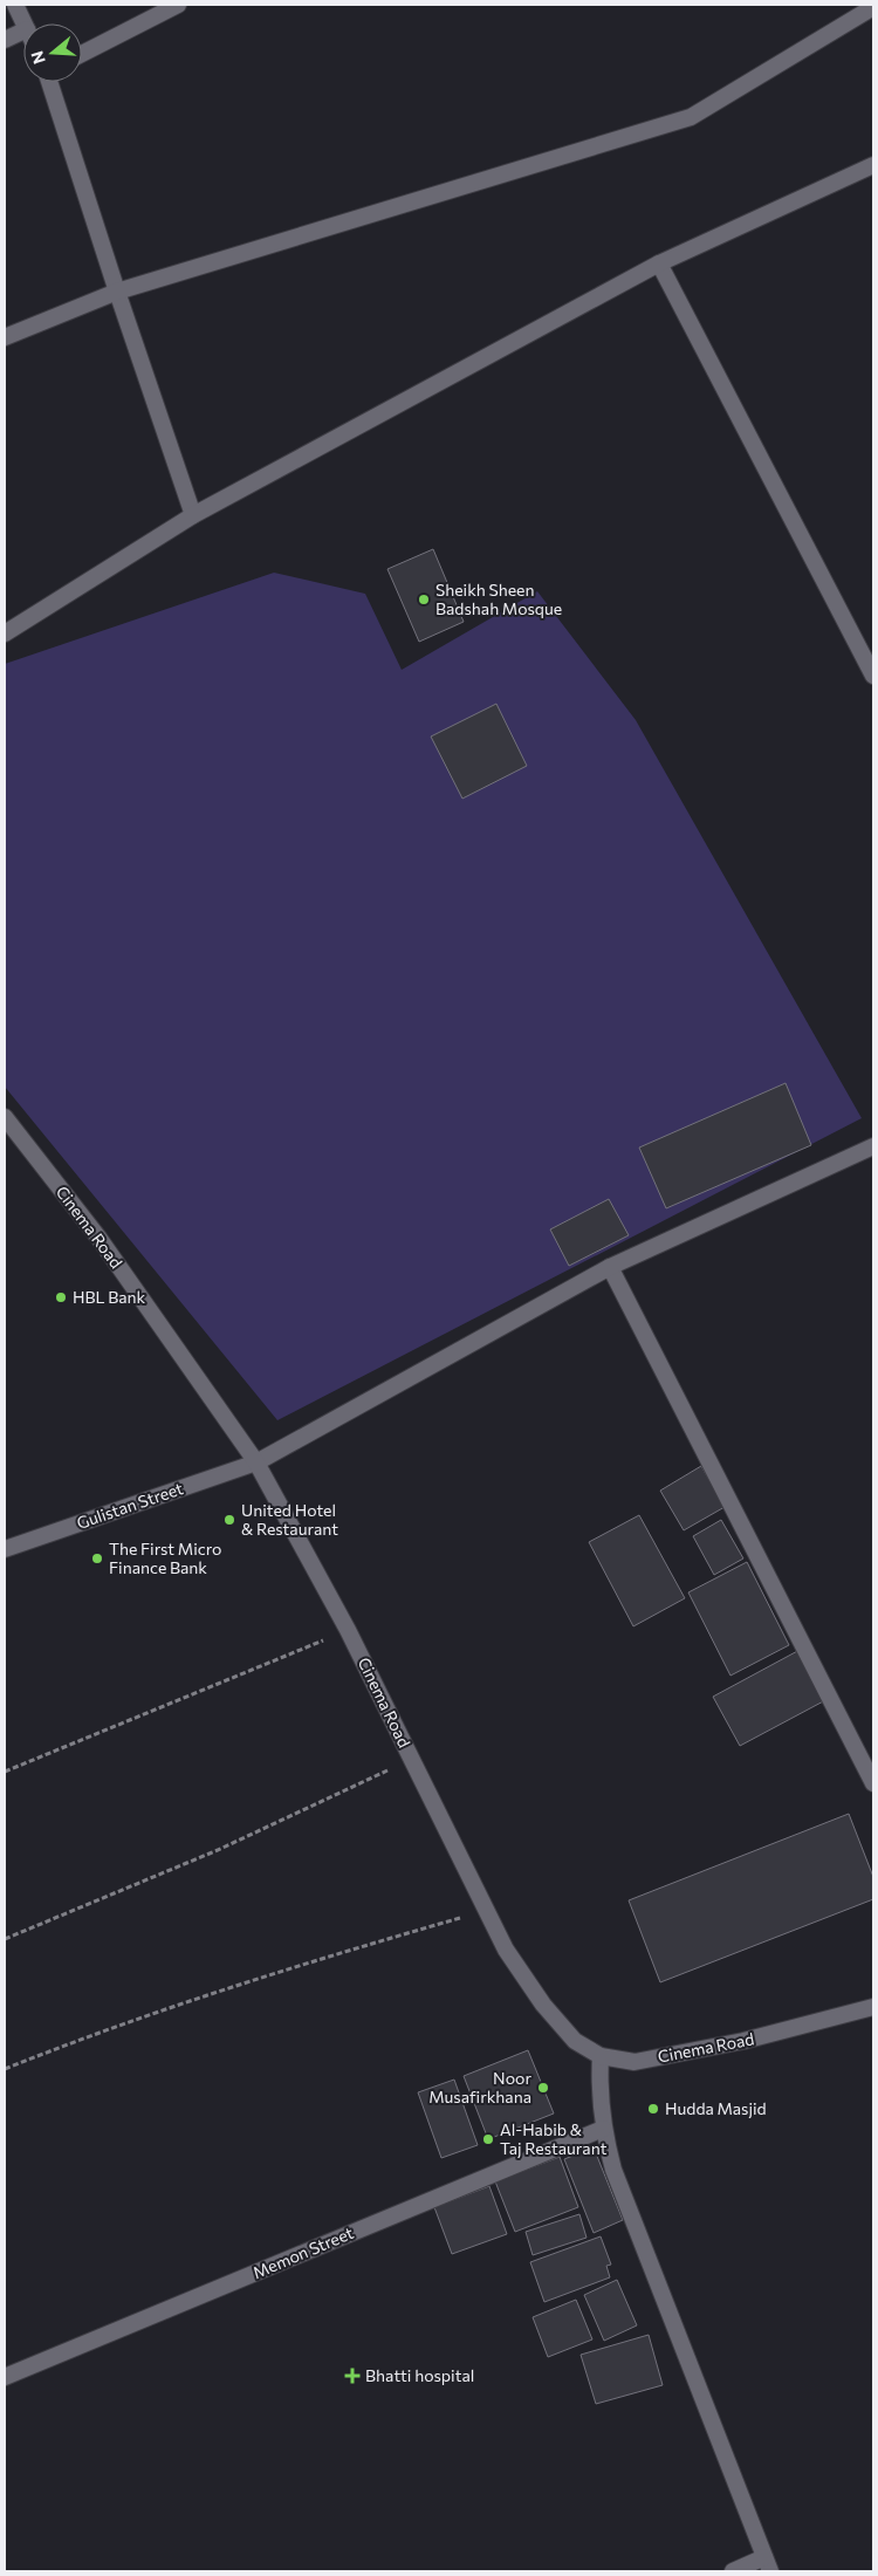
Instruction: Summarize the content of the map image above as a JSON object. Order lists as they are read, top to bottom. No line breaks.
{"streets":{"street":["Cinema Road","Gulistan Street","Memon Street"]},"crossings":[["Cinema Road","Gulistan Street"]],"places":{"other":["Sheikh Sheen Badshah Mosque","HBL Bank","United Hotel & Restaurant","The First Micro Finance Bank","Noor Musafirkhana","Hudda Masjid","Al-Habib & Taj Restaurant"],"health":["Bhatti hospital"]},"north":"left"}
